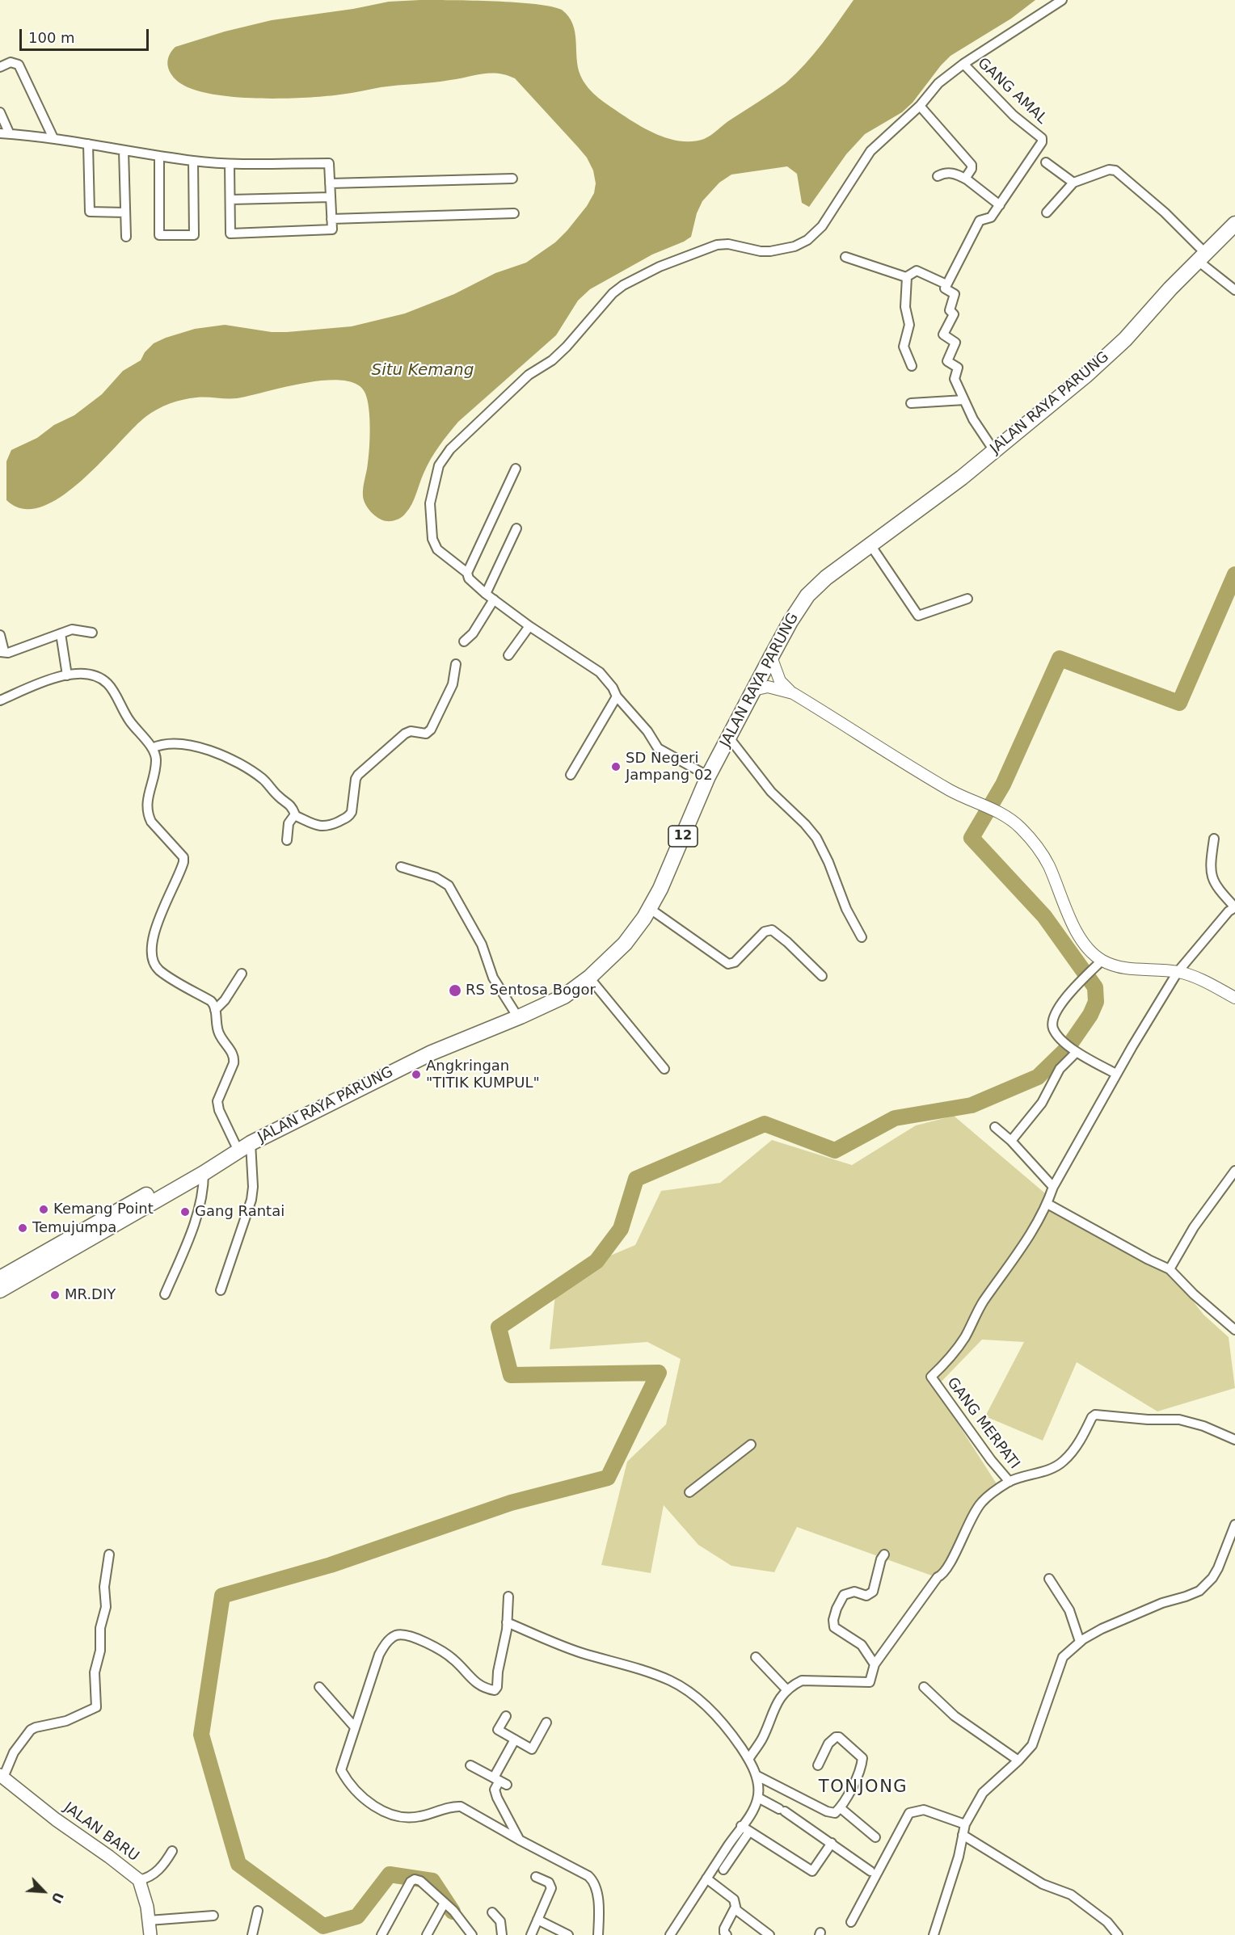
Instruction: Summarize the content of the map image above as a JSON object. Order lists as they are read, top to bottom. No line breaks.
{"streets":{"highway":["JALAN RAYA PARUNG","12"],"main road":["JALAN BARU"],"street":["GANG AMAL","GANG MERPATI"]},"districts":["TONJONG"],"water":["Situ Kemang"],"places":["SD Negeri Jampang 02","RS Sentosa Bogor","Angkringan \"TITIK KUMPUL\"","Kemang Point","Gang Rantai","Temujumpa","MR.DIY"],"scale_bar":"100 m","north":"bottom right"}
